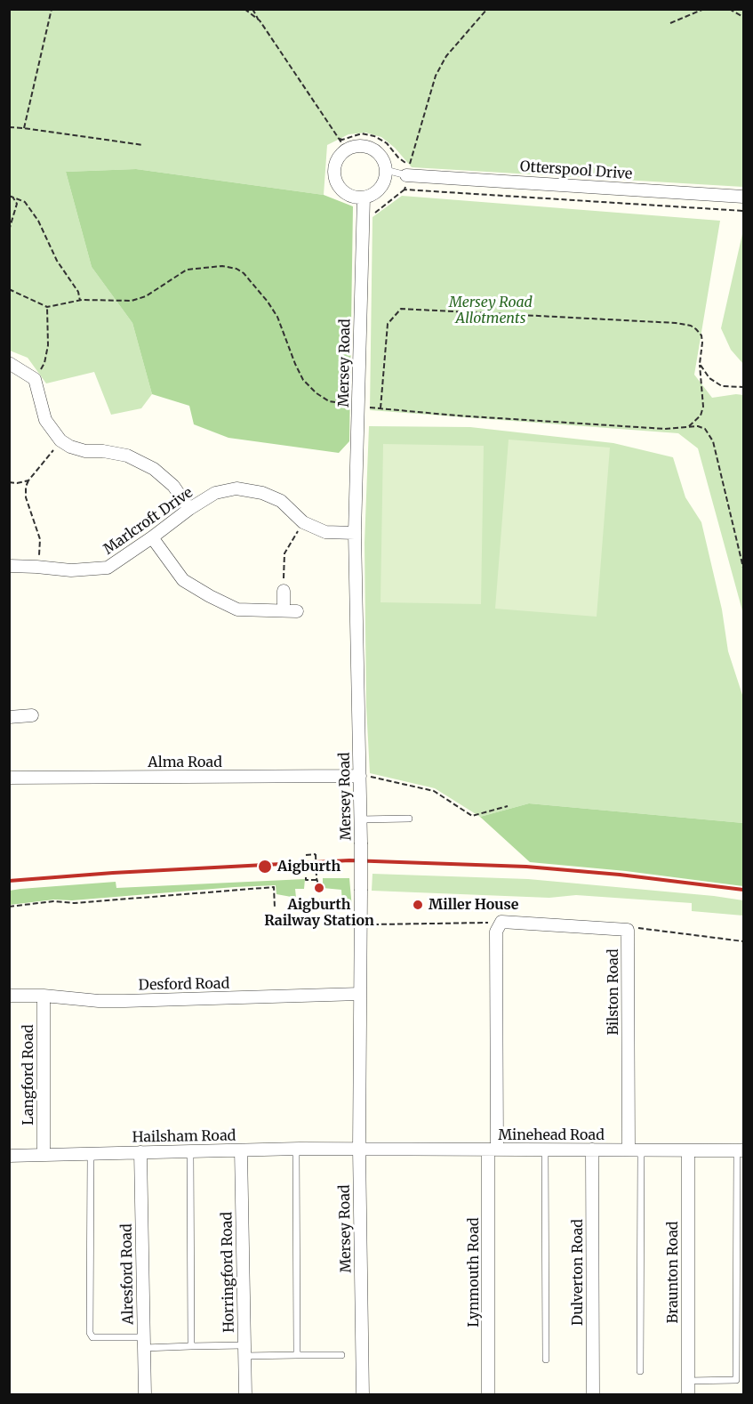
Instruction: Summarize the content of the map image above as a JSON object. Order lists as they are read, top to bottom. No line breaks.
{"streets":{"street":["Otterspool Drive","Mersey Road","Marlcroft Drive","Alma Road","Desford Road","Bilston Road","Langford Road","Minehead Road","Hailsham Road","Horringford Road","Lynmouth Road","Dulverton Road","Braunton Road","Alresford Road"]},"crossings":[["Mersey Road","Marlcroft Drive"],["Mersey Road","Alma Road"],["Mersey Road","Desford Road"],["Mersey Road","Minehead Road"],["Mersey Road","Hailsham Road"],["Desford Road","Langford Road"],["Bilston Road","Minehead Road"],["Bilston Road","Lynmouth Road"],["Langford Road","Hailsham Road"],["Minehead Road","Hailsham Road"],["Minehead Road","Lynmouth Road"],["Minehead Road","Dulverton Road"],["Minehead Road","Braunton Road"],["Hailsham Road","Horringford Road"],["Hailsham Road","Alresford Road"]],"parks":["Mersey Road Allotments"],"places":["Aigburth","Aigburth Railway Station","Miller House"]}
